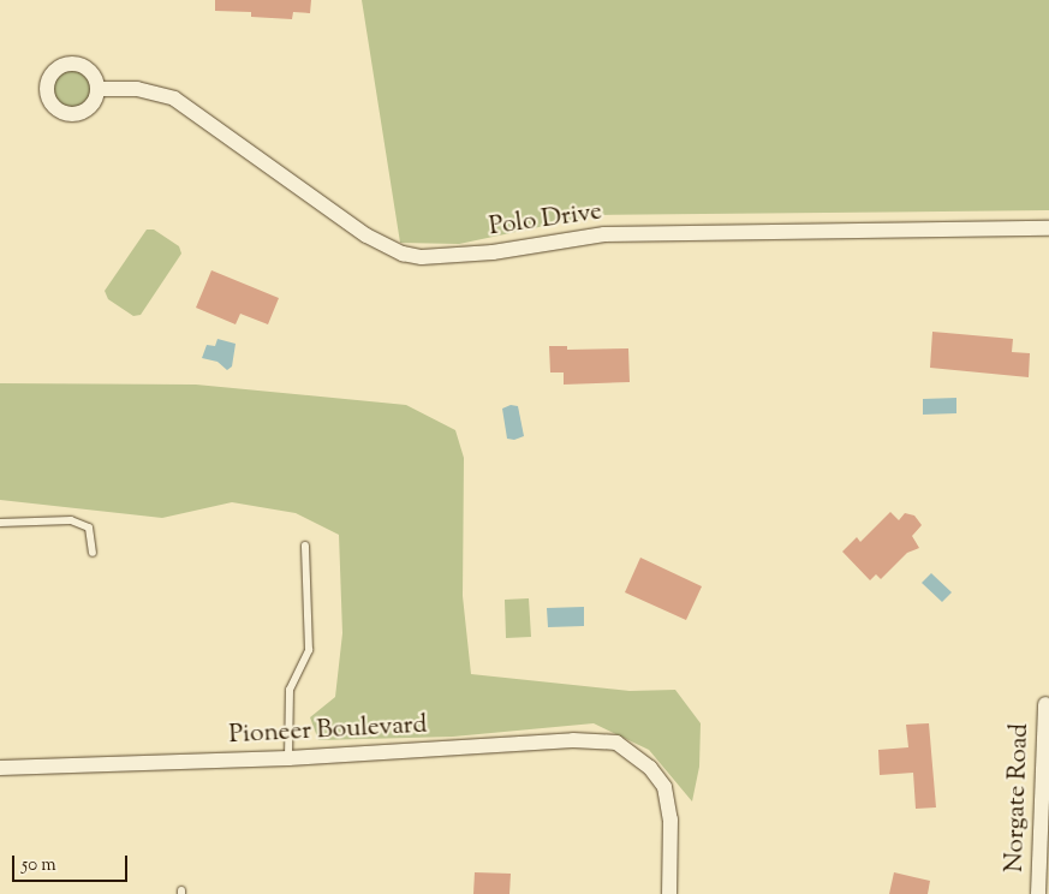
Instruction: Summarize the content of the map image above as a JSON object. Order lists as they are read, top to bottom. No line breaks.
{"streets":{"street":["Polo Drive","Pioneer Boulevard","Norgate Road"]},"scale_bar":"50 m"}
